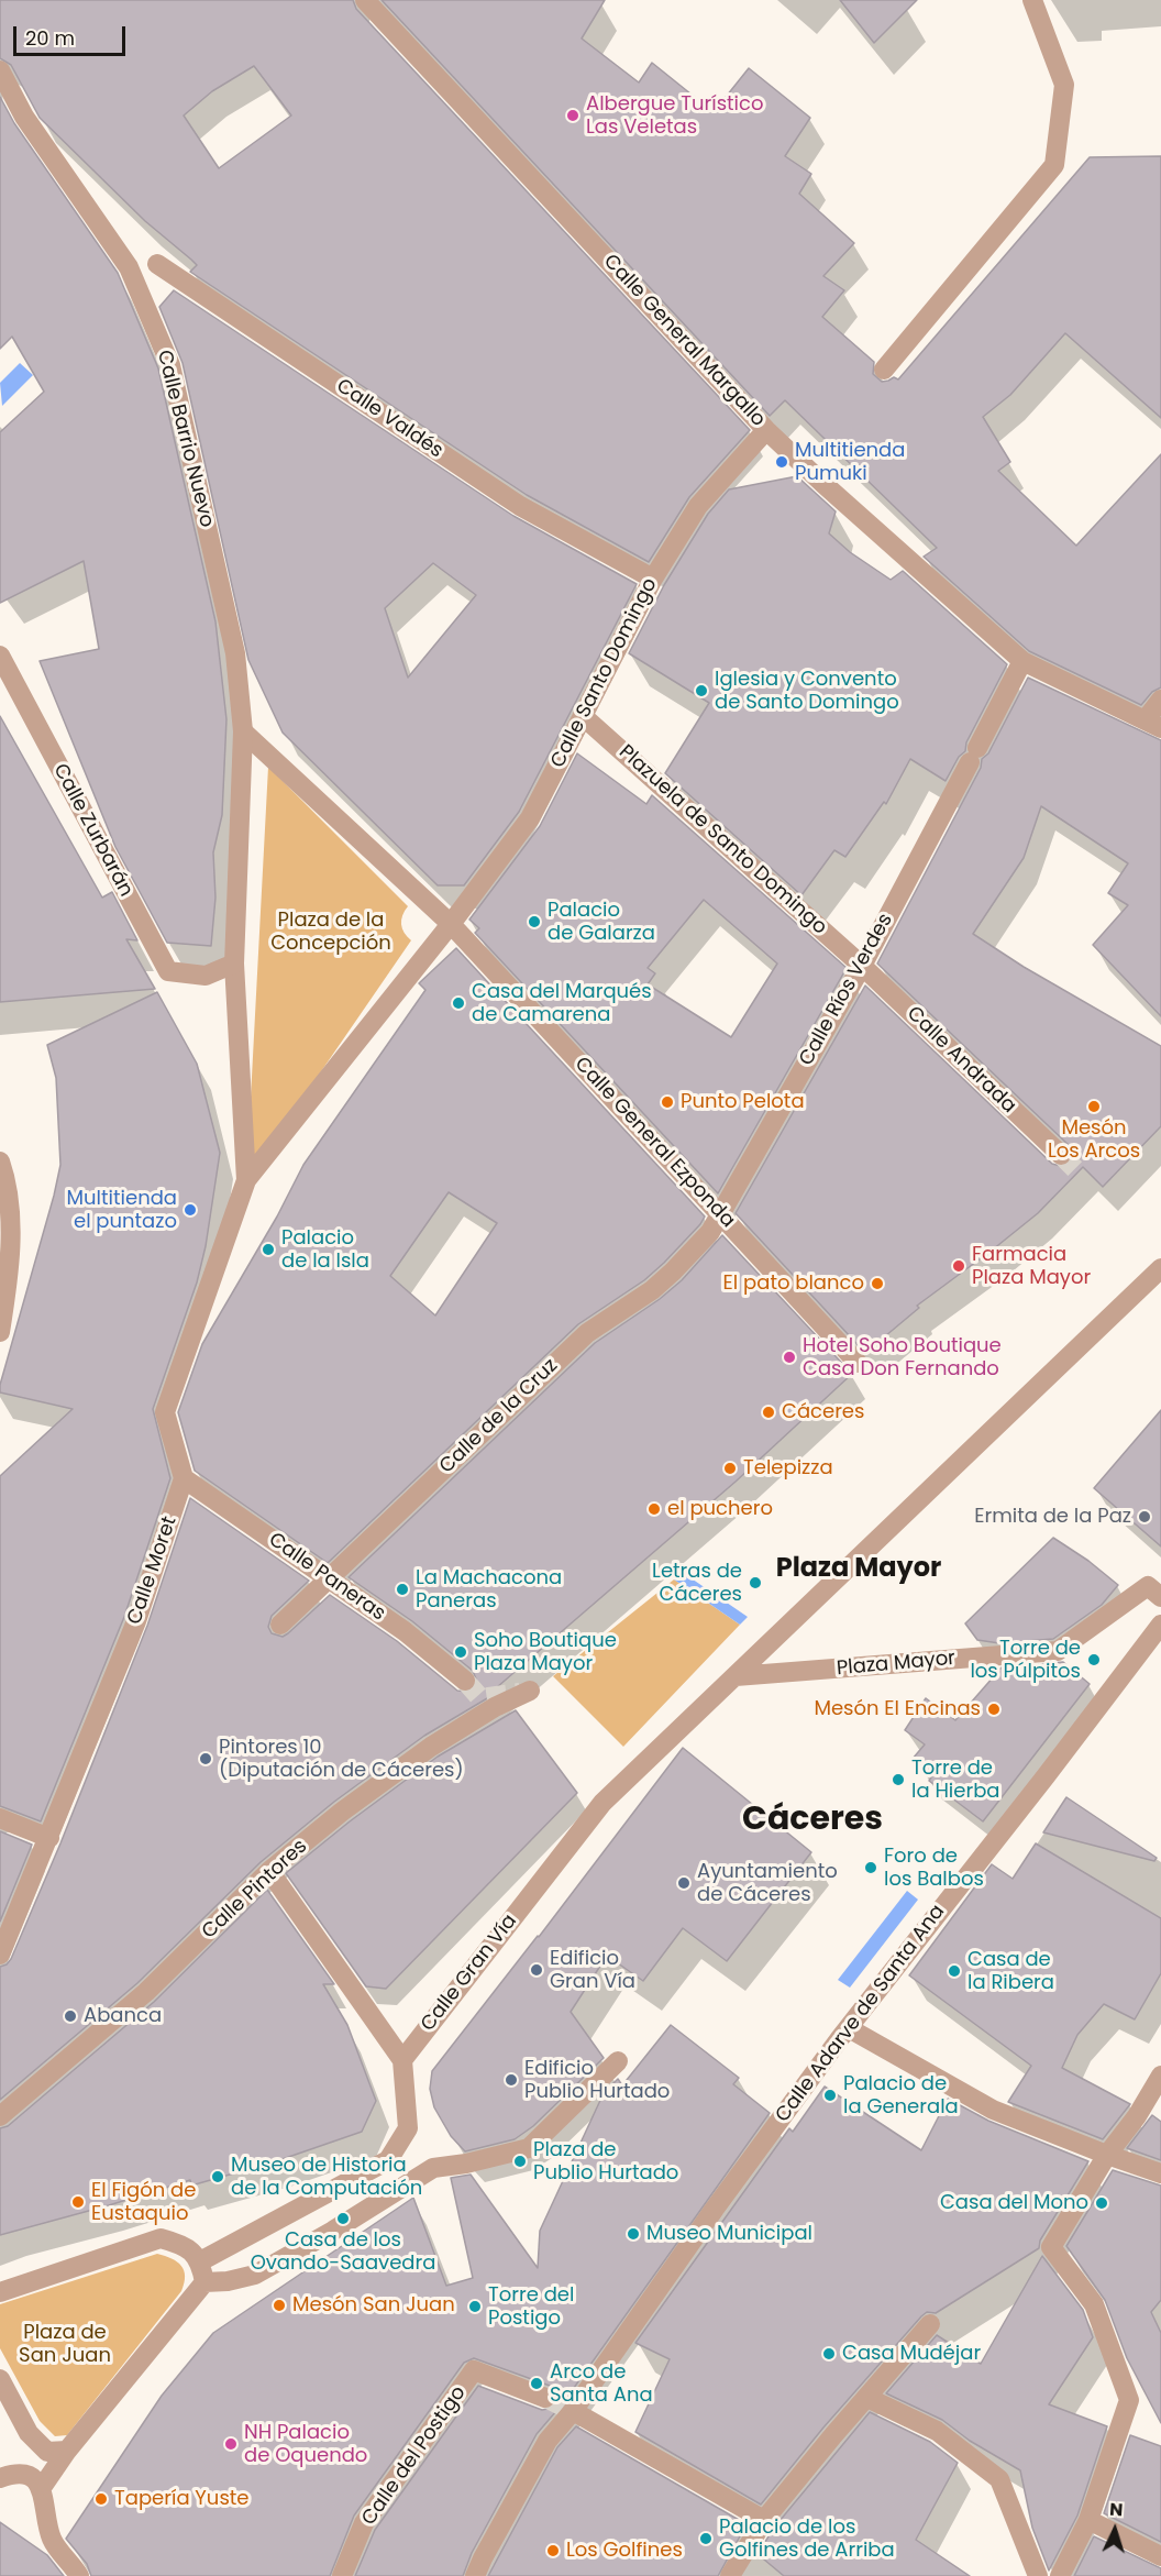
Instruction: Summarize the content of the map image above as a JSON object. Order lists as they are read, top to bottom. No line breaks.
{"streets":{"street":["Calle General Margallo","Calle Valdés","Calle Barrio Nuevo","Calle Santo Domingo","Calle Zurbarán","Plazuela de Santo Domingo","Calle Ríos Verdes","Calle Andrada","Calle General Ezponda","Calle de la Cruz","Calle Moret","Calle Paneras","Plaza Mayor","Calle Pintores","Calle Gran Vía","Calle Adarve de Santa Ana","Calle del Postigo"]},"crossings":[["Calle General Margallo","Calle Santo Domingo"],["Calle General Margallo","Calle Ríos Verdes"],["Calle Valdés","Calle Barrio Nuevo"],["Calle Valdés","Calle Santo Domingo"],["Calle Santo Domingo","Plazuela de Santo Domingo"],["Calle Santo Domingo","Calle General Ezponda"],["Plazuela de Santo Domingo","Calle Ríos Verdes"],["Plazuela de Santo Domingo","Calle Andrada"],["Calle Ríos Verdes","Calle Andrada"],["Calle Ríos Verdes","Calle General Ezponda"],["Calle Ríos Verdes","Calle de la Cruz"],["Calle General Ezponda","Calle de la Cruz"],["Calle de la Cruz","Calle Paneras"],["Calle Moret","Calle Paneras"],["Plaza Mayor","Calle Gran Vía"]],"districts":["Plaza Mayor","Cáceres"],"parks":["Plaza de la Concepción","Plaza de San Juan"],"places":["Albergue Turístico Las Veletas","Multitienda Pumuki","Iglesia y Convento de Santo Domingo","Palacio de Galarza","Casa del Marqués de Camarena","Punto Pelota","Mesón Los Arcos","Multitienda el puntazo","Palacio de la Isla","Farmacia Plaza Mayor","El pato blanco","Hotel Soho Boutique Casa Don Fernando","Cáceres","Telepizza","el puchero","Ermita de la Paz","Letras de Cáceres","La Machacona Paneras","Soho Boutique Plaza Mayor","Torre de los Púlpitos","Mesón El Encinas","Pintores 10 (Diputación de Cáceres)","Torre de la Hierba","Foro de los Balbos","Ayuntamiento de Cáceres","Edificio Gran Vía","Casa de la Ribera","Abanca","Edificio Publio Hurtado","Palacio de la Generala","Plaza de Publio Hurtado","Museo de Historia de la Computación","El Figón de Eustaquio","Casa del Mono","Casa de los Ovando-Saavedra","Museo Municipal","Mesón San Juan","Torre del Postigo","Casa Mudéjar","Arco de Santa Ana","NH Palacio de Oquendo","Tapería Yuste","Palacio de los Golfines de Arriba","Los Golfines"],"scale_bar":"20 m","north":"top"}
